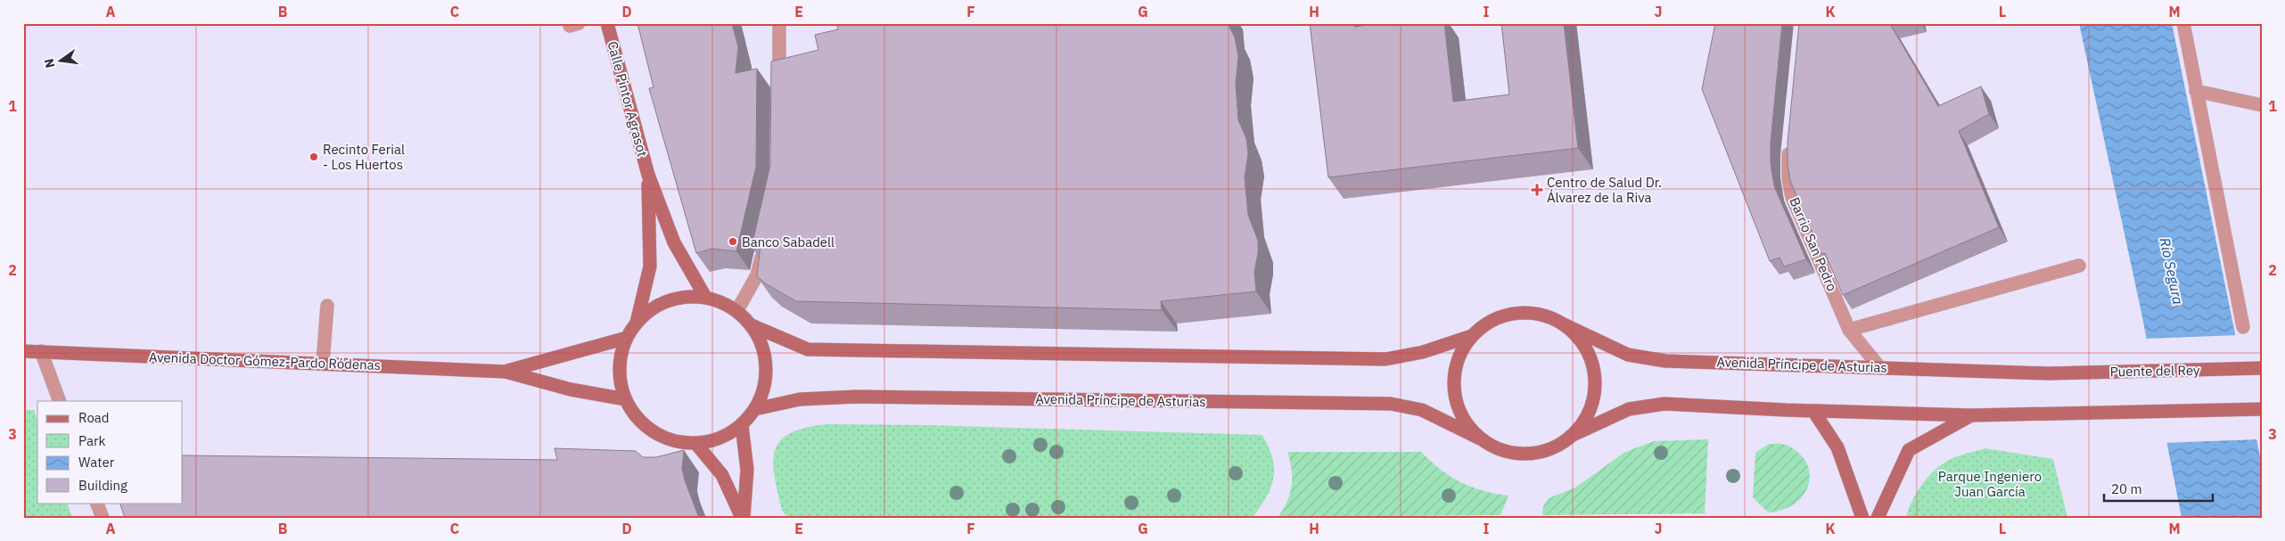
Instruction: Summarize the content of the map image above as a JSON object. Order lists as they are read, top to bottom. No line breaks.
{"streets":{"street":["Calle Pintor Agrasot","Barrio San Pedro","Avenida Doctor Gómez-Pardo Ródenas","Avenida Príncipe de Asturias","Puente del Rey"]},"crossings":[["Calle Pintor Agrasot","Avenida Doctor Gómez-Pardo Ródenas"],["Calle Pintor Agrasot","Avenida Príncipe de Asturias"],["Barrio San Pedro","Avenida Príncipe de Asturias"],["Avenida Doctor Gómez-Pardo Ródenas","Avenida Príncipe de Asturias"],["Avenida Príncipe de Asturias","Puente del Rey"]],"water":["Río Segura"],"parks":["Parque Ingeniero Juan García"],"places":{"other":["Recinto Ferial - Los Huertos","Banco Sabadell"],"health":["Centro de Salud Dr. Álvarez de la Riva"]},"legend":["Road","Park","Water","Building"],"scale_bar":"20 m","north":"left","grid":{"columns":["A","B","C","D","E","F","G","H","I","J","K","L","M"],"rows":["1","2","3"]}}
